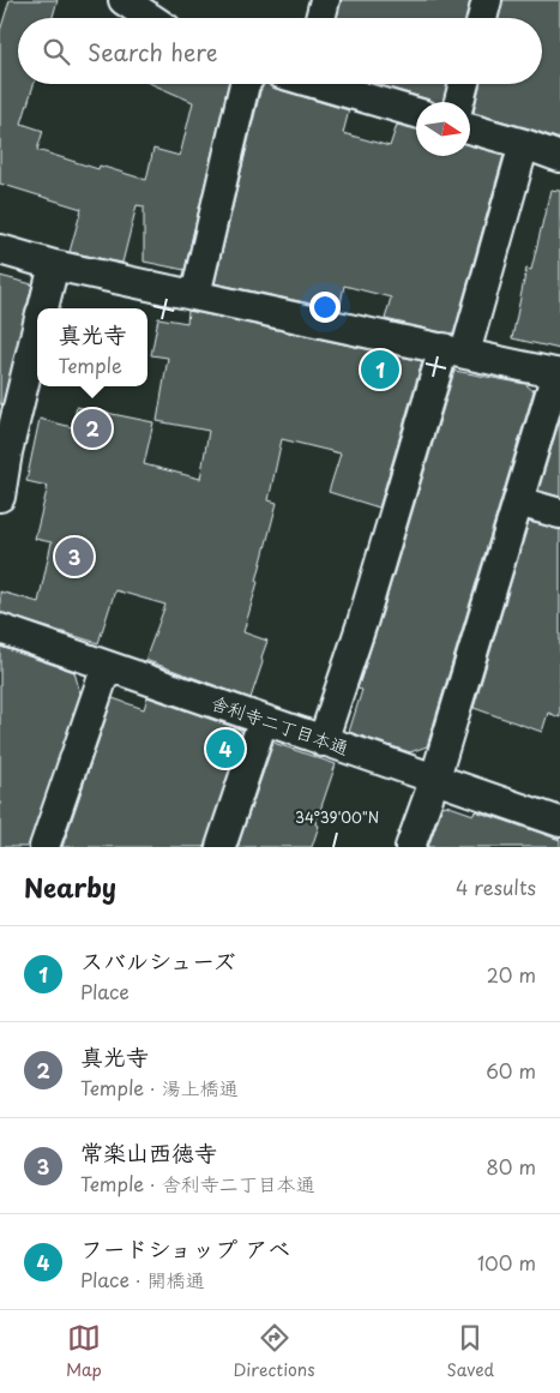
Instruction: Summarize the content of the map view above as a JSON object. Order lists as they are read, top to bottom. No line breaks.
{"streets":{"street":["舎利寺二丁目本通"]},"north":"right","page":{"search":"Search here","popup":["真光寺","Temple"],"pins":["1","2","3","4"],"heading":["Nearby","4 results"],"list":[{"mark":"1","name":"スバルシューズ","note":"Place","value":"20 m"},{"mark":"2","name":"真光寺","note":"Temple · 湯上橋通","value":"60 m"},{"mark":"3","name":"常楽山西徳寺","note":"Temple · 舎利寺二丁目本通","value":"80 m"},{"mark":"4","name":"フードショップ アベ","note":"Place · 開橋通","value":"100 m"}],"nav":["Map","Directions","Saved"]},"coordinates":["34°39'00\"N"]}
